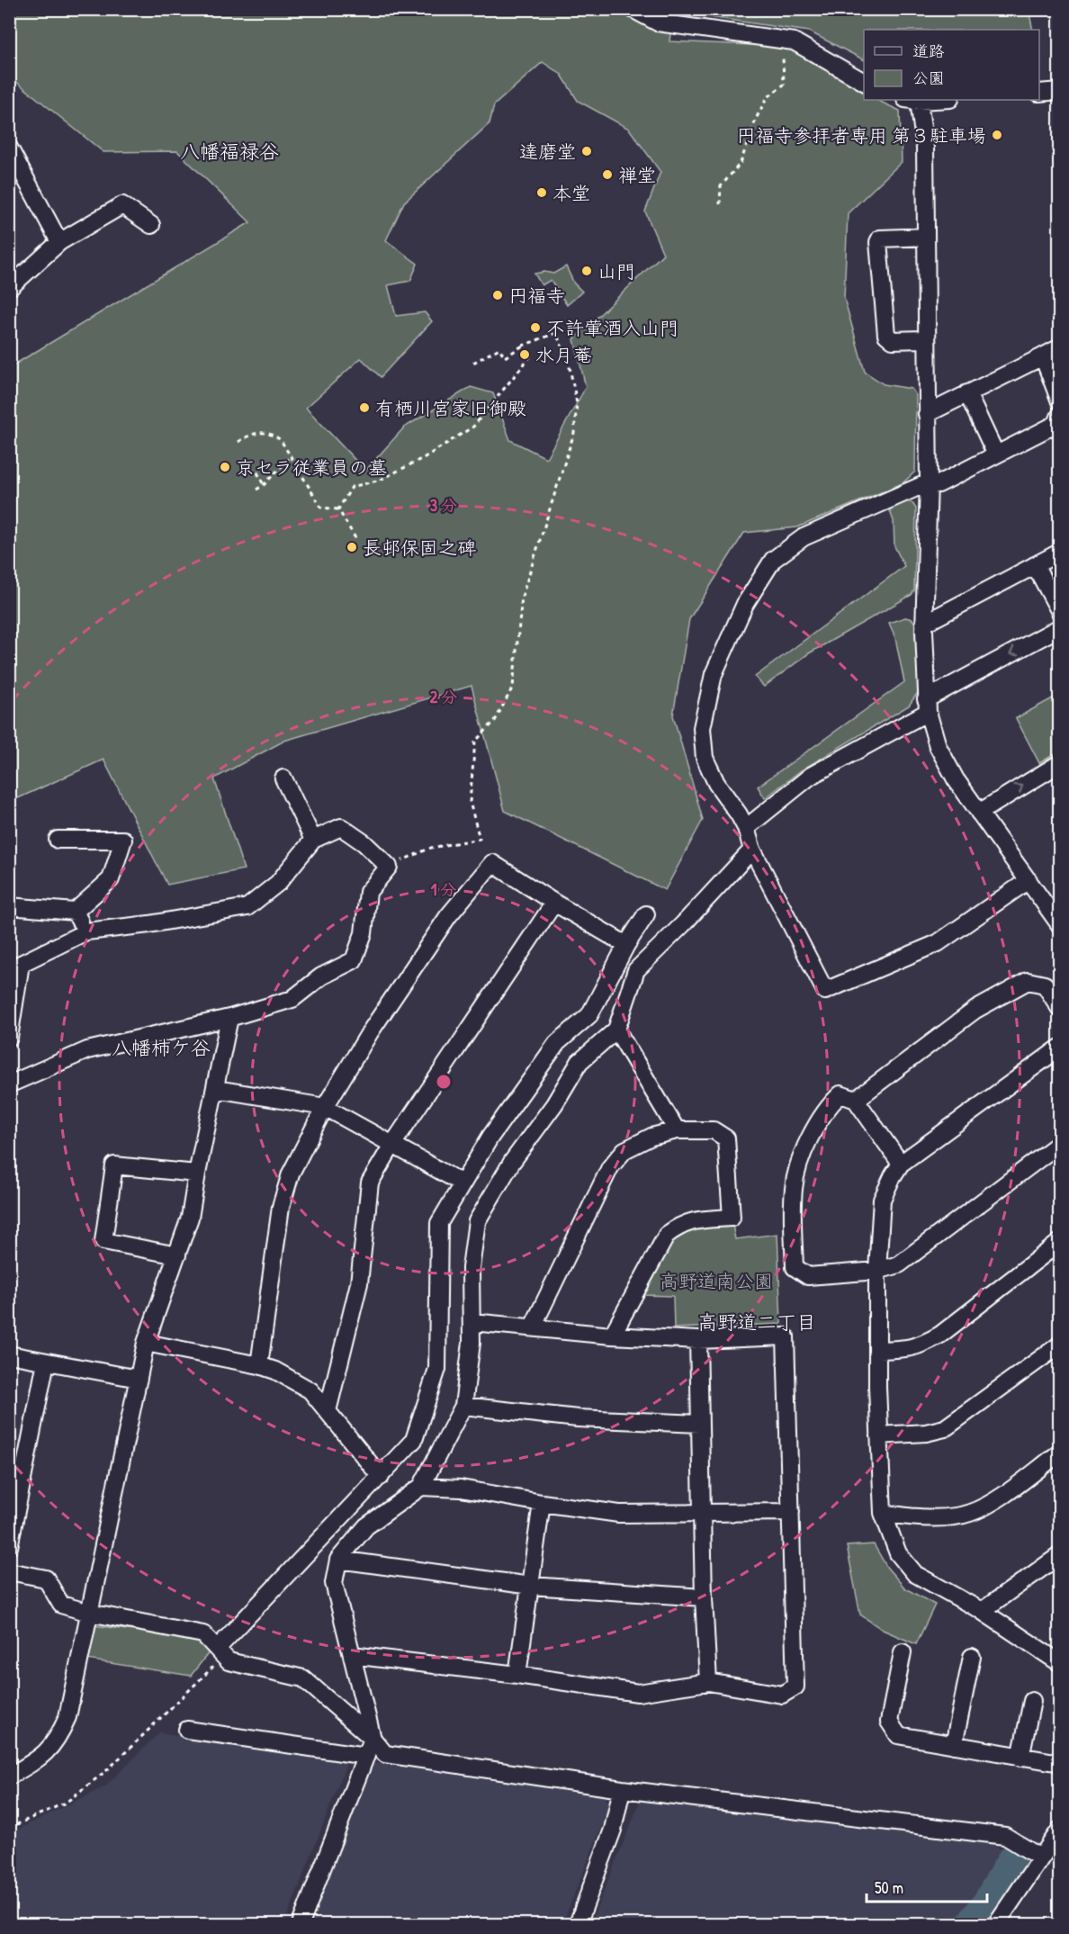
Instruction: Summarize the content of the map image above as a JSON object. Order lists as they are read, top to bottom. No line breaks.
{"districts":["八幡福禄谷","八幡柿ケ谷","高野道二丁目"],"parks":["高野道南公園"],"places":["円福寺参拝者専用 第３駐車場","達磨堂","禅堂","本堂","山門","円福寺","不許葷酒入山門","水月菴","有栖川宮家旧御殿","京セラ従業員の墓","長邨保固之碑"],"legend":["道路","公園"],"scale_bar":"50 m","rings":["3 分","2 分","1 分"]}
